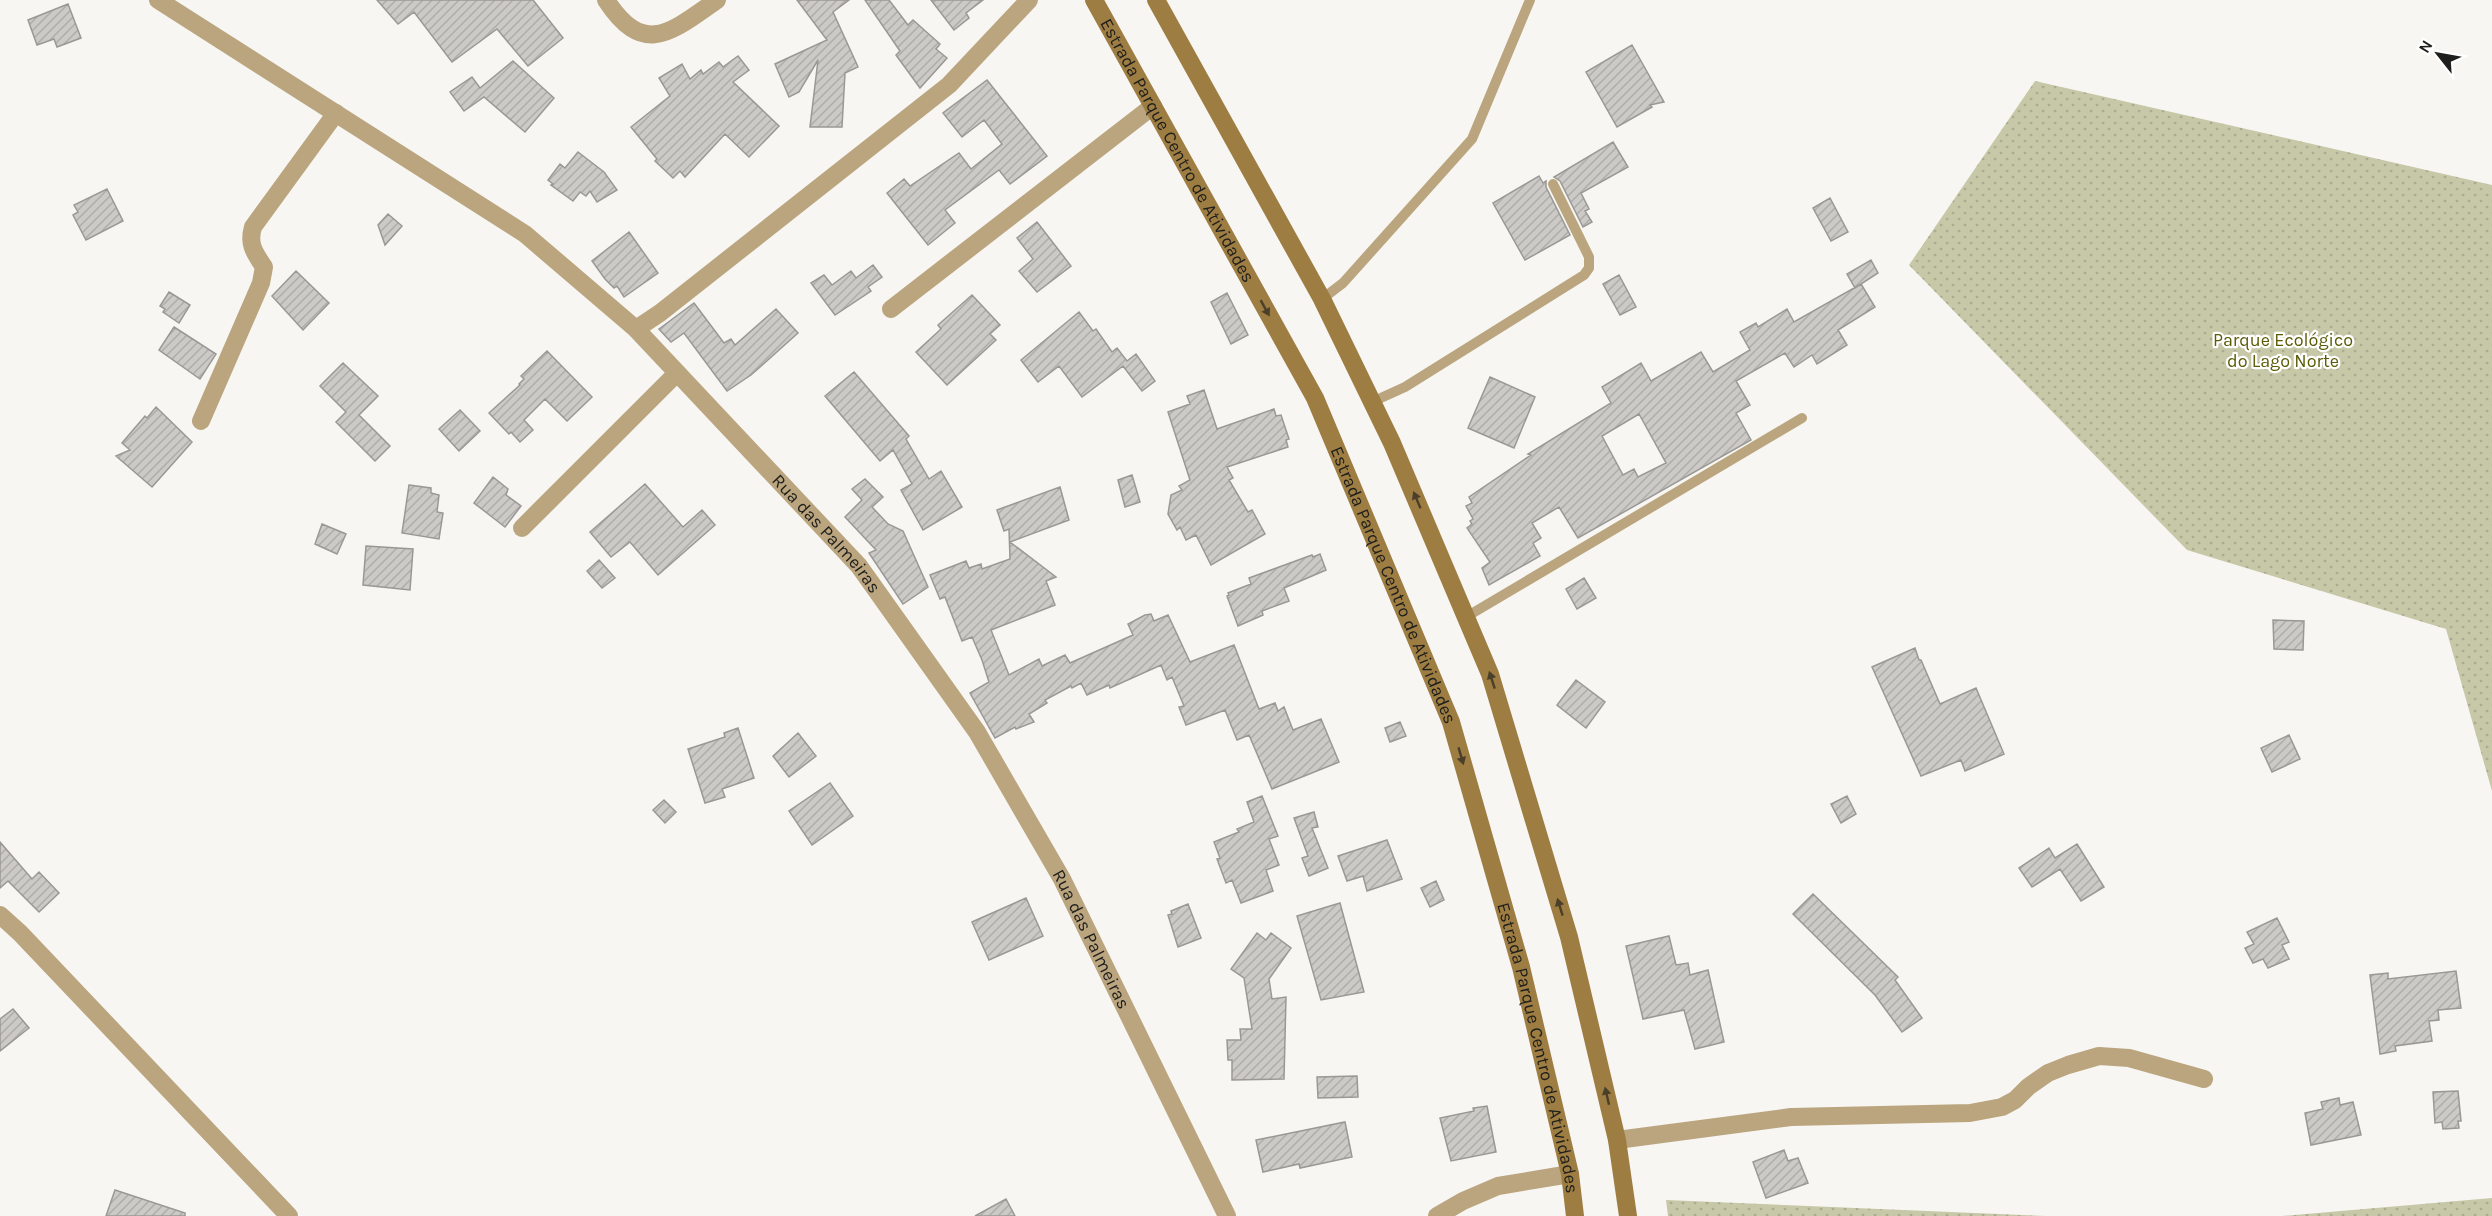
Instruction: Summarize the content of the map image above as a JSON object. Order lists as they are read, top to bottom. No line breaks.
{"streets":{"main road":["Estrada Parque Centro de Atividades"],"street":["Rua das Palmeiras"]},"parks":["Parque Ecológico do Lago Norte"],"north":"top left"}
